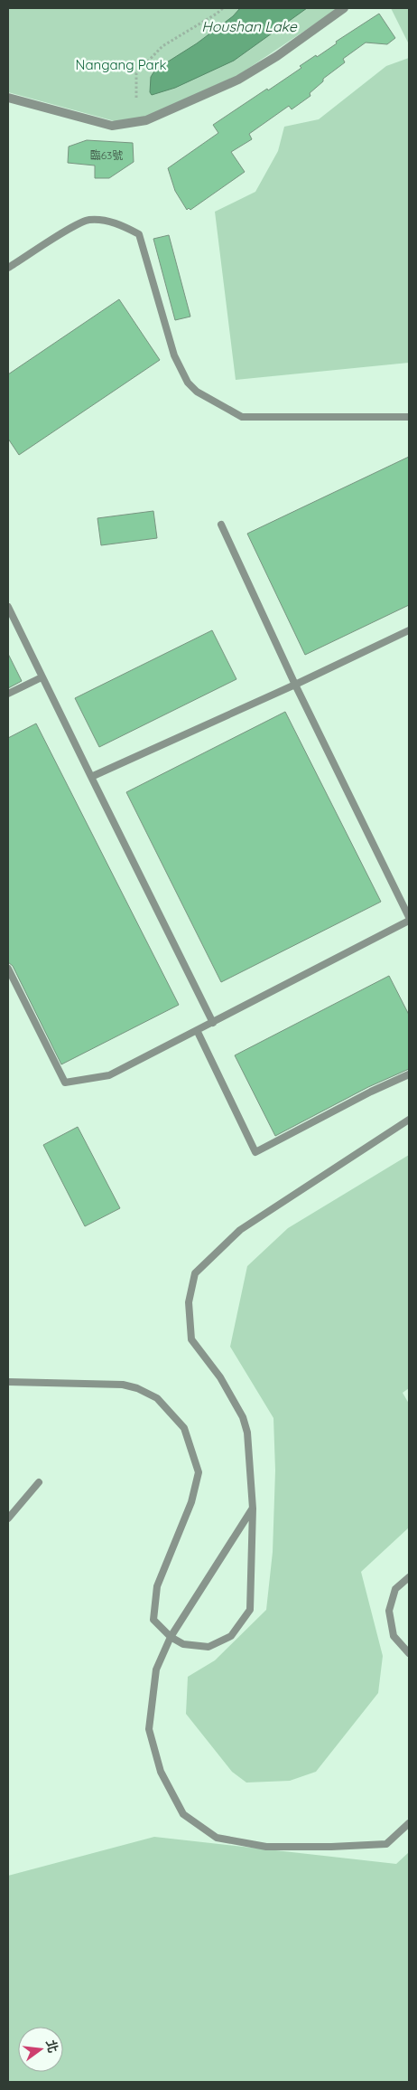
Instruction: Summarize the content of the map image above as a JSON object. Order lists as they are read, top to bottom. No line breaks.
{"water":["Houshan Lake"],"parks":["Nangang Park"],"house_numbers":["臨63號"],"north":"right"}
